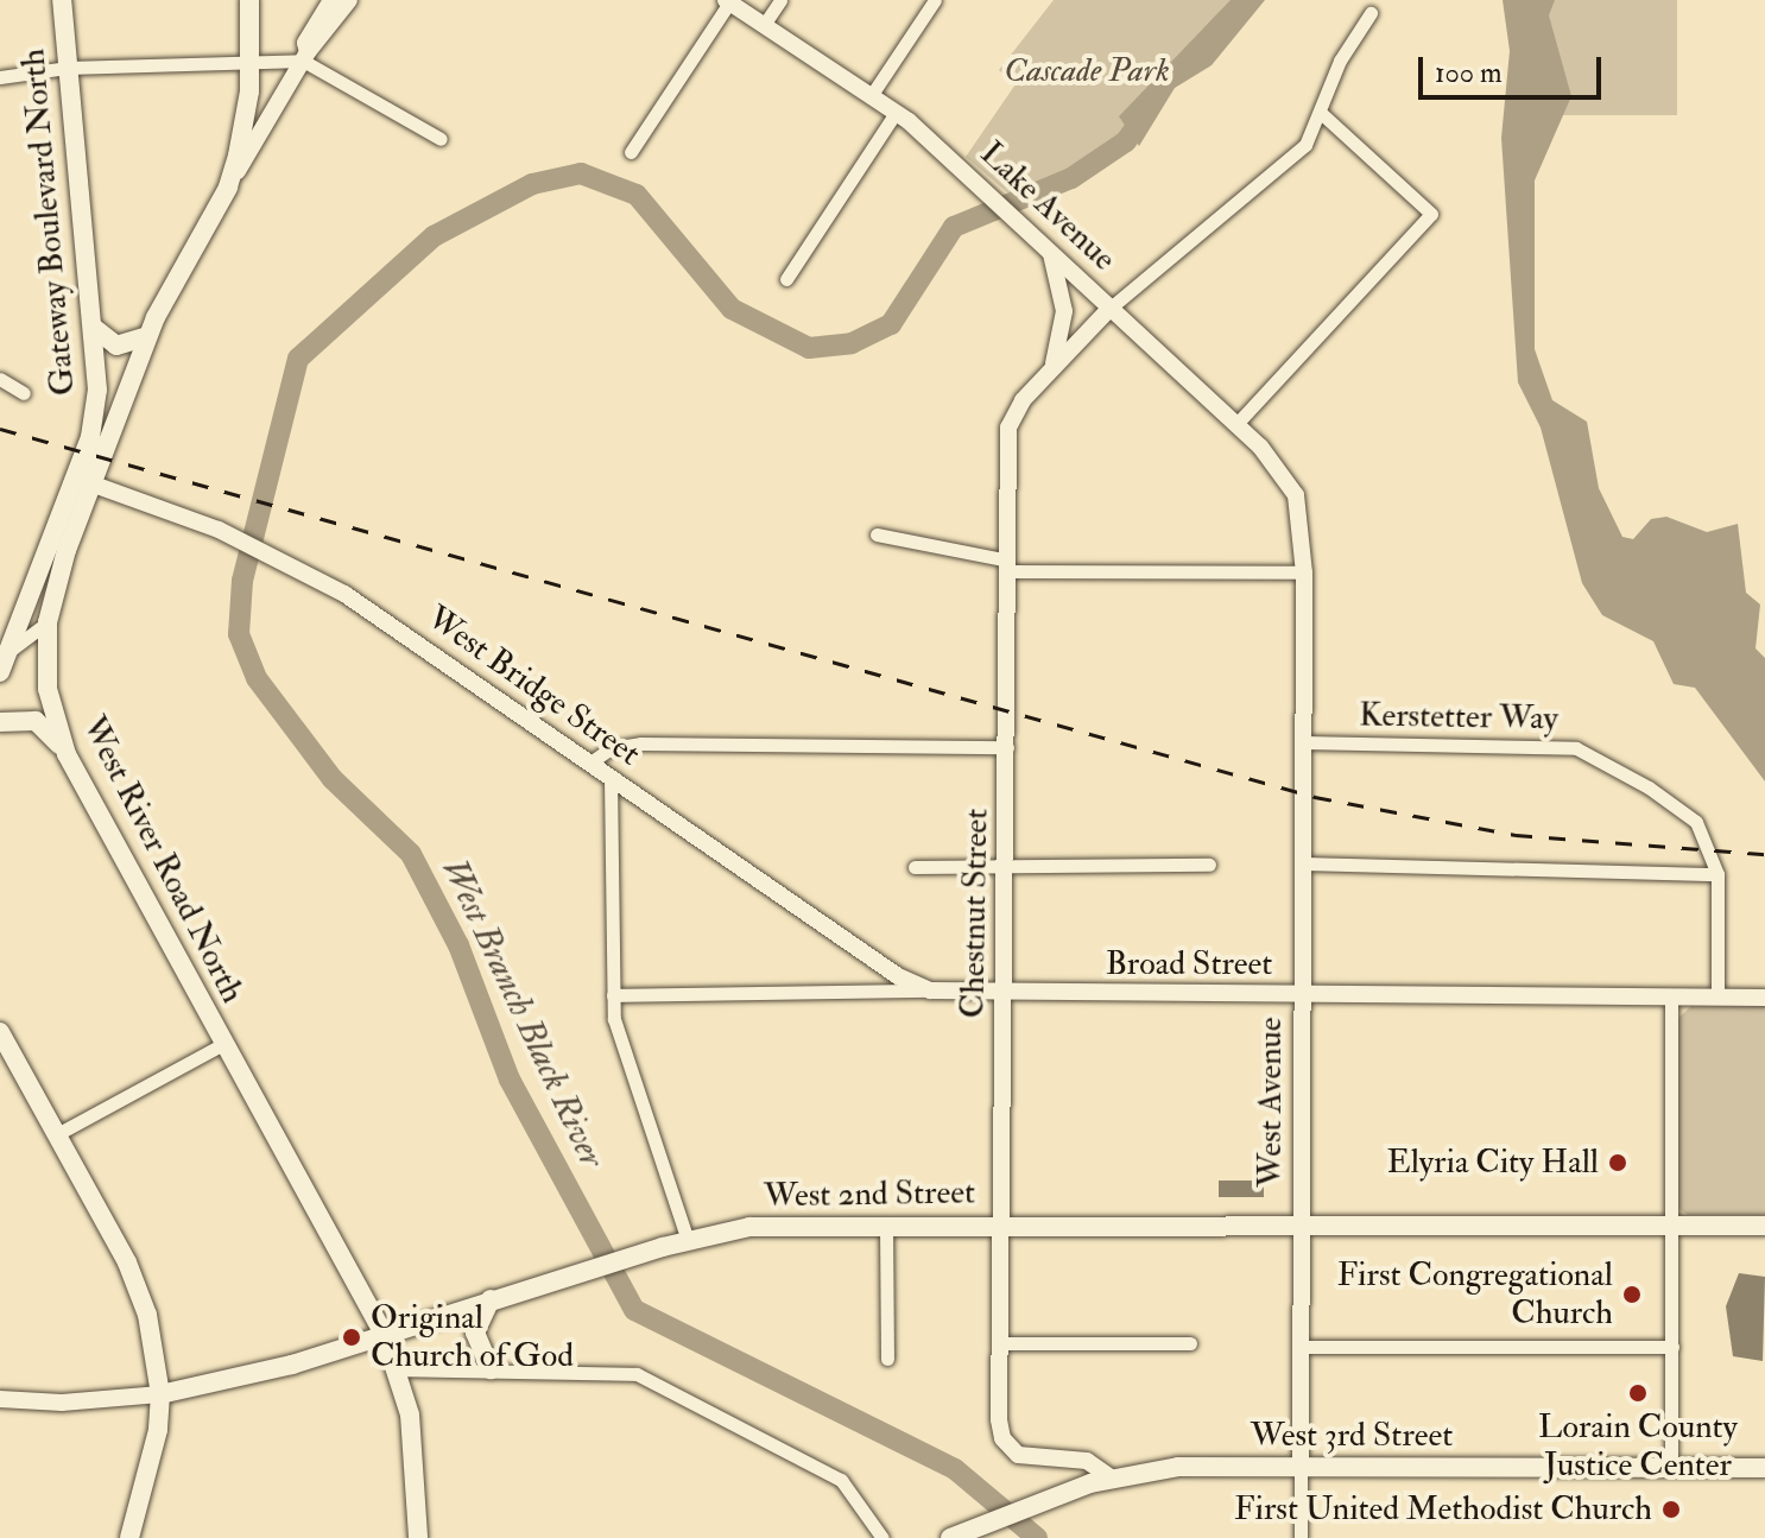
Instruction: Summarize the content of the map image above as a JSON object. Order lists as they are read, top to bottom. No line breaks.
{"streets":{"main road":["Gateway Boulevard North","West River Road North","West 2nd Street","West 3rd Street"],"street":["Lake Avenue","West Bridge Street","Kerstetter Way","Chestnut Street","Broad Street","West Avenue"]},"crossings":[["Lake Avenue","Chestnut Street"],["Lake Avenue","West Avenue"],["Gateway Boulevard North","West Bridge Street"],["Gateway Boulevard North","West River Road North"],["West Bridge Street","West River Road North"],["West Bridge Street","Broad Street"],["Kerstetter Way","Broad Street"],["Kerstetter Way","West Avenue"],["West River Road North","West 2nd Street"],["Chestnut Street","Broad Street"],["Chestnut Street","West 2nd Street"],["Chestnut Street","West 3rd Street"],["Broad Street","West Avenue"],["West Avenue","West 2nd Street"],["West Avenue","West 3rd Street"]],"water":["West Branch Black River"],"parks":["Cascade Park"],"places":["Elyria City Hall","First Congregational Church","Original Church of God","Lorain County Justice Center","First United Methodist Church"],"scale_bar":"100 m"}
